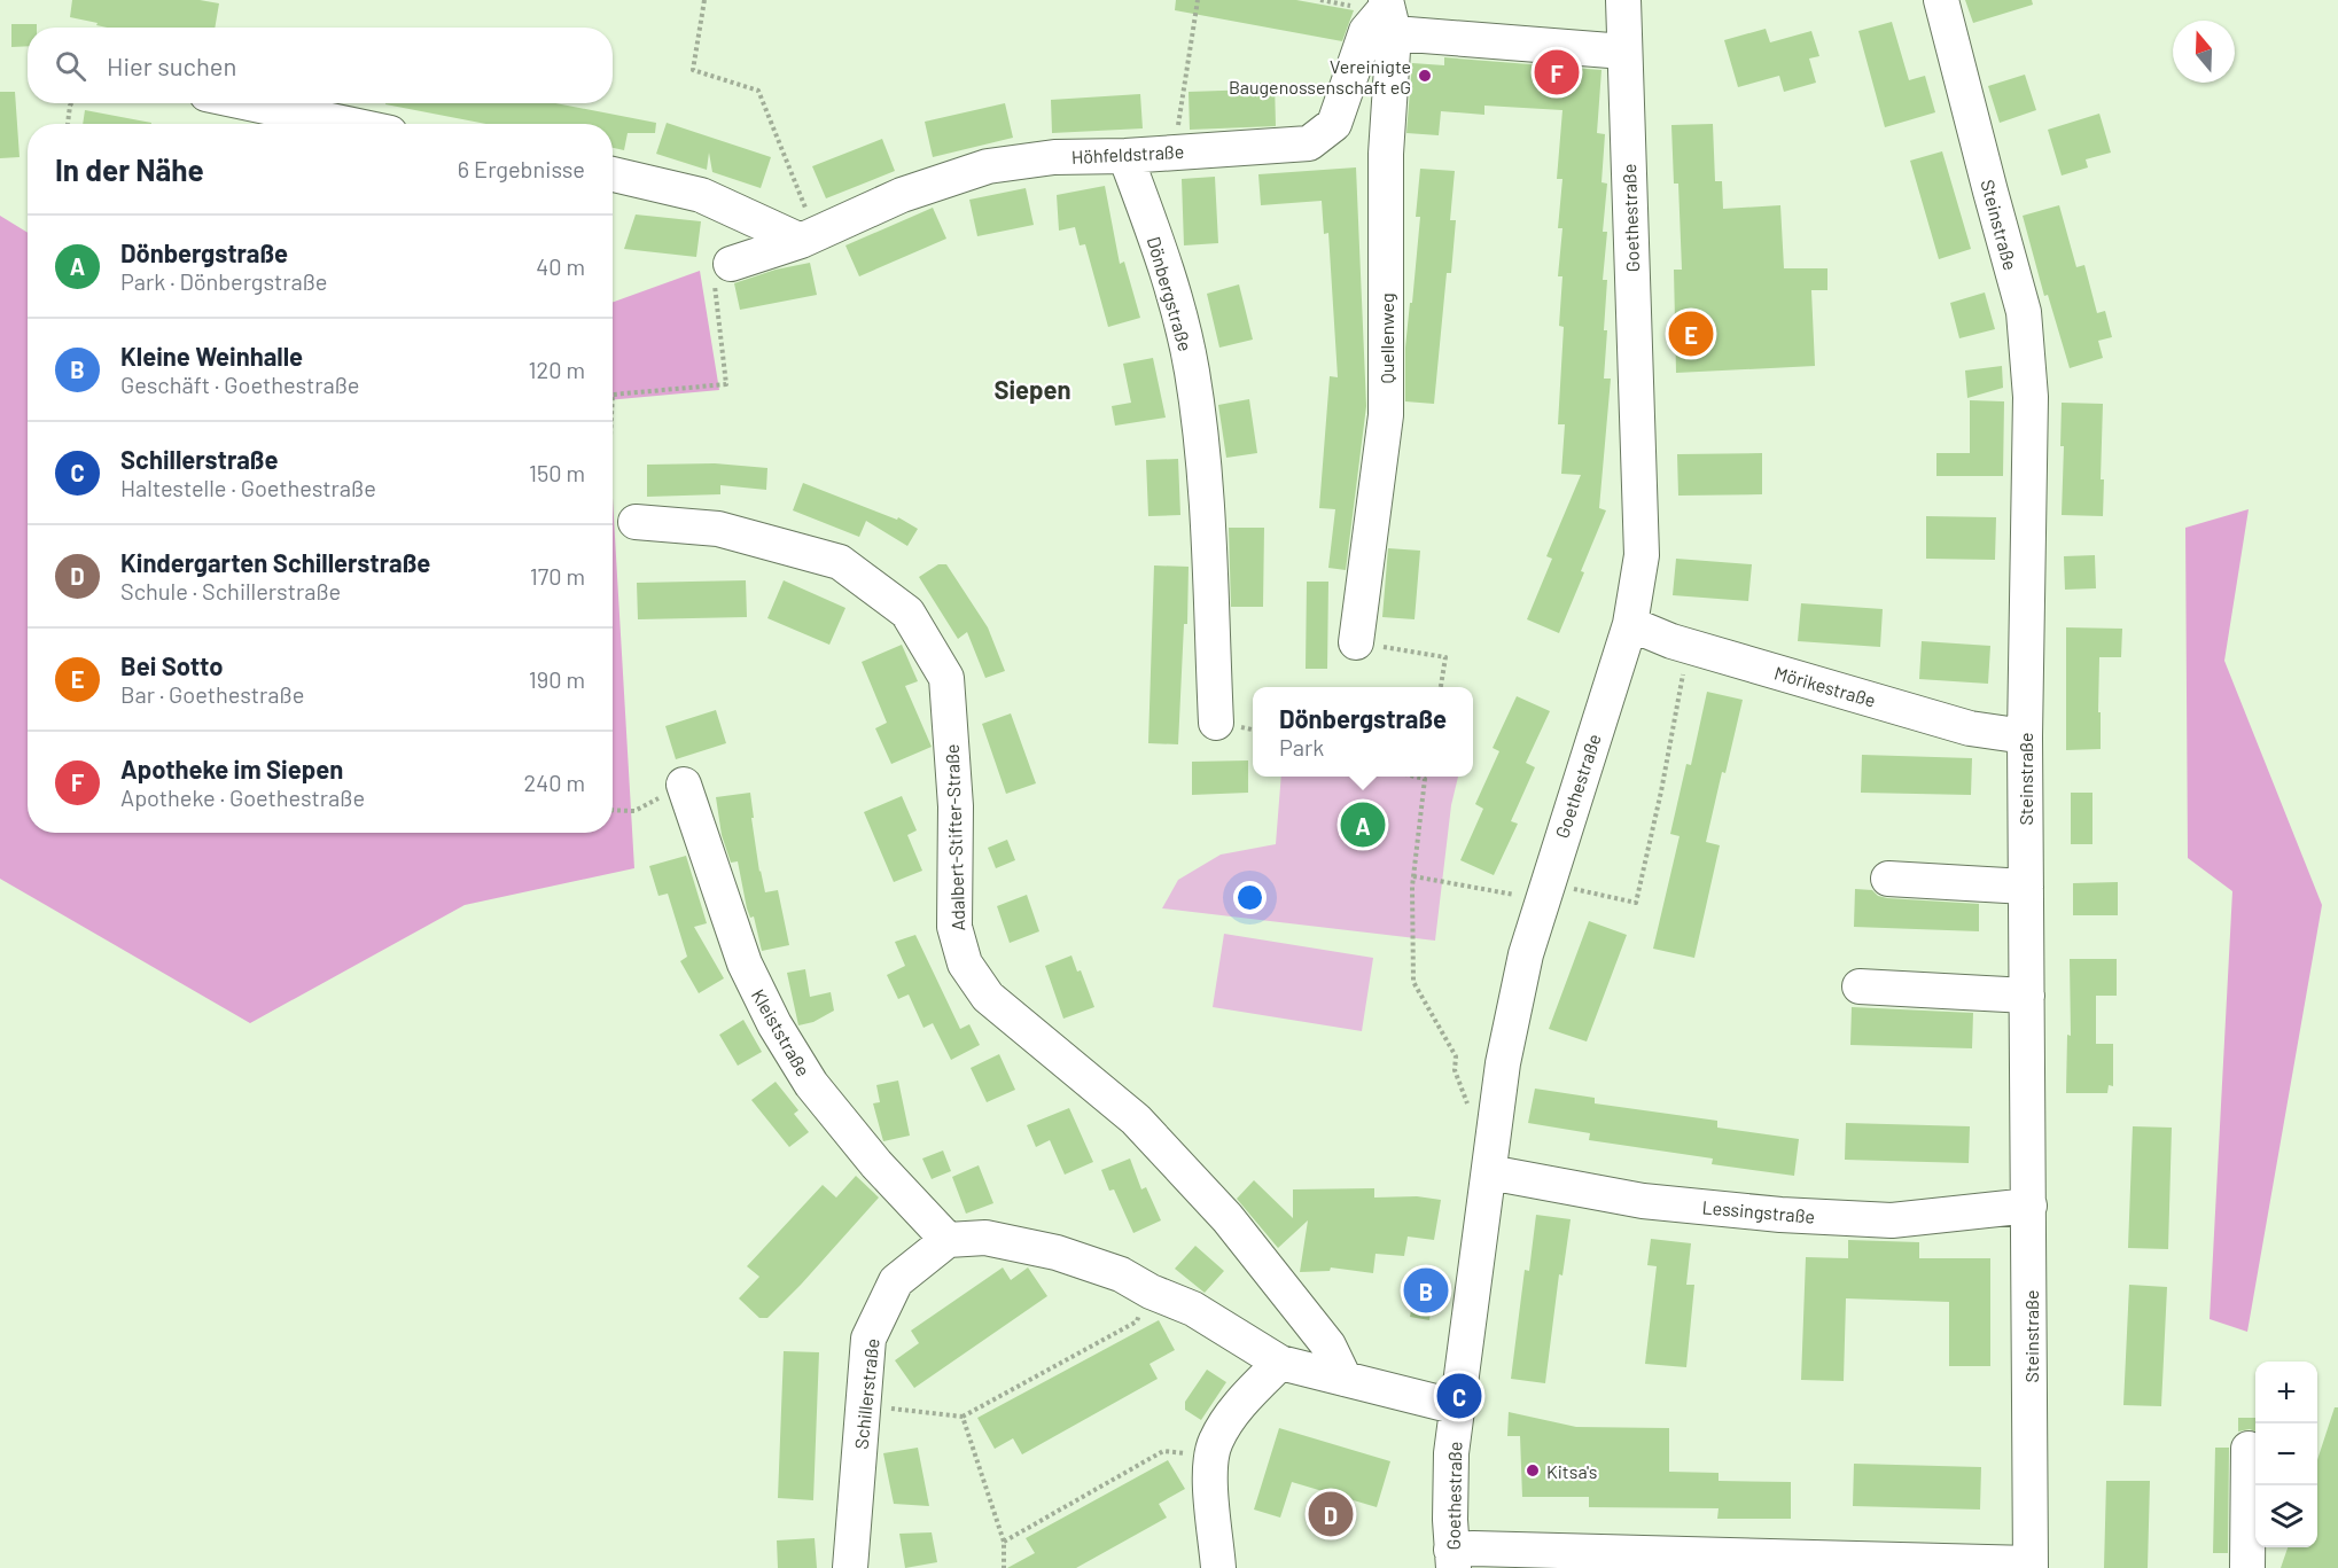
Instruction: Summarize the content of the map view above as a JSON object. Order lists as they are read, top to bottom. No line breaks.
{"streets":{"street":["Höhfeldstraße","Goethestraße","Steinstraße","Dönbergstraße","Quellenweg","Mörikestraße","Adalbert-Stifter-Straße","Kleiststraße","Lessingstraße","Schillerstraße"]},"crossings":[["Höhfeldstraße","Dönbergstraße"],["Höhfeldstraße","Quellenweg"],["Goethestraße","Mörikestraße"],["Goethestraße","Lessingstraße"],["Steinstraße","Mörikestraße"],["Steinstraße","Lessingstraße"],["Kleiststraße","Schillerstraße"]],"districts":["Siepen"],"places":["Vereinigte Baugenossenschaft eG","Kitsa's"],"north":"top","page":{"search":"Hier suchen","pins":["F","E","A","B","C","D"],"heading":["In der Nähe","6 Ergebnisse"],"list":[{"mark":"A","name":"Dönbergstraße","note":"Park · Dönbergstraße","value":"40 m"},{"mark":"B","name":"Kleine Weinhalle","note":"Geschäft · Goethestraße","value":"120 m"},{"mark":"C","name":"Schillerstraße","note":"Haltestelle · Goethestraße","value":"150 m"},{"mark":"D","name":"Kindergarten Schillerstraße","note":"Schule · Schillerstraße","value":"170 m"},{"mark":"E","name":"Bei Sotto","note":"Bar · Goethestraße","value":"190 m"},{"mark":"F","name":"Apotheke im Siepen","note":"Apotheke · Goethestraße","value":"240 m"}],"popup":["Dönbergstraße","Park"],"map_buttons":["+","−"]}}
